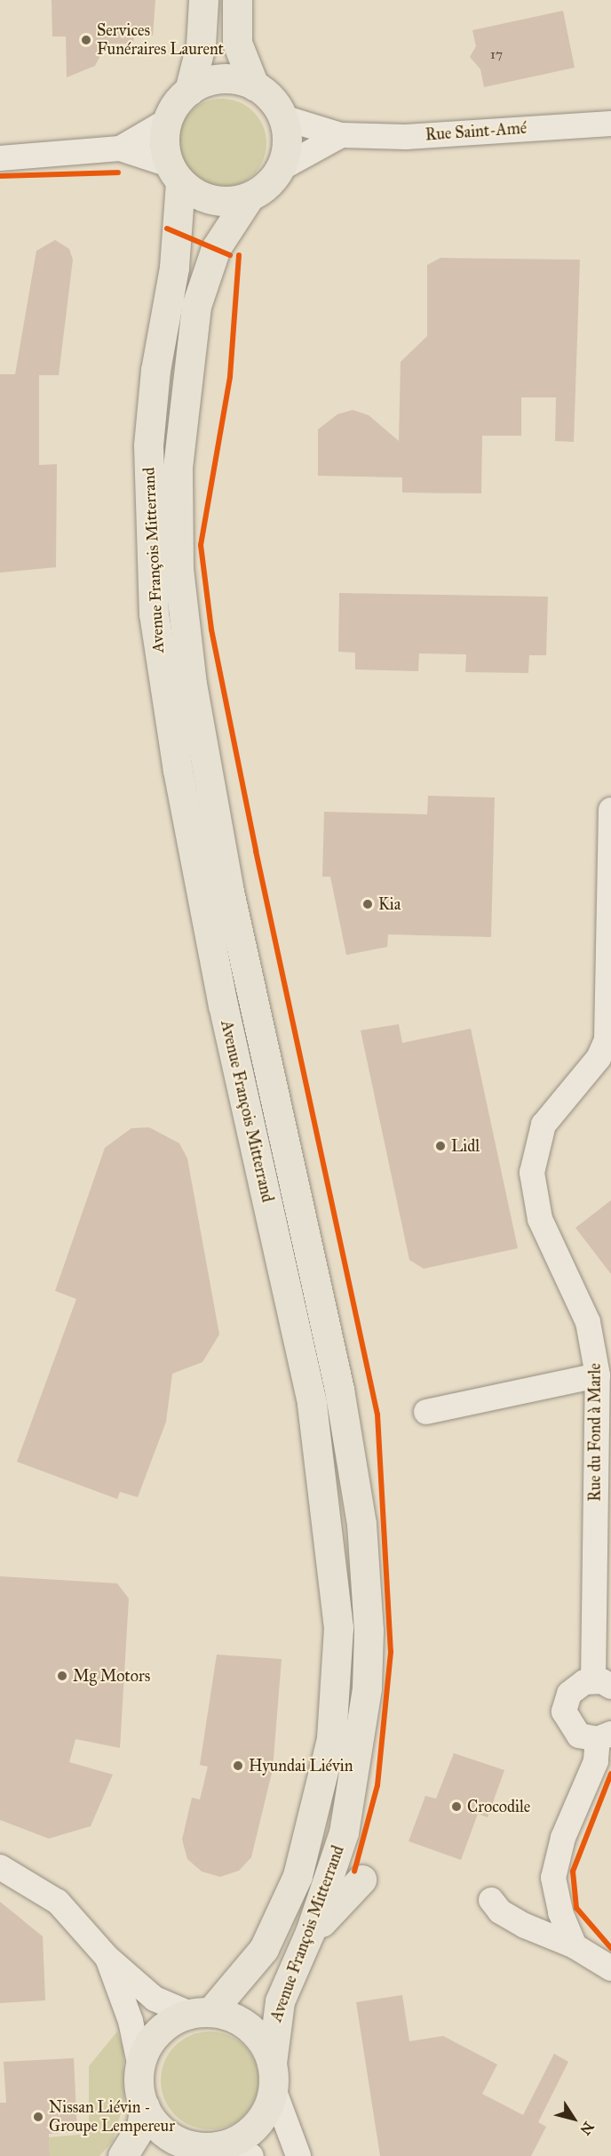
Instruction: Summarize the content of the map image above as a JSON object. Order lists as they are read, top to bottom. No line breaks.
{"streets":{"main road":["Avenue François Mitterrand"],"street":["Rue Saint-Amé","Rue du Fond à Marle"]},"crossings":[["Rue Saint-Amé","Avenue François Mitterrand"]],"places":["Services Funéraires Laurent","Kia","Lidl","Mg Motors","Hyundai Liévin","Crocodile","Nissan Liévin - Groupe Lempereur"],"house_numbers":["17"],"north":"bottom right"}
